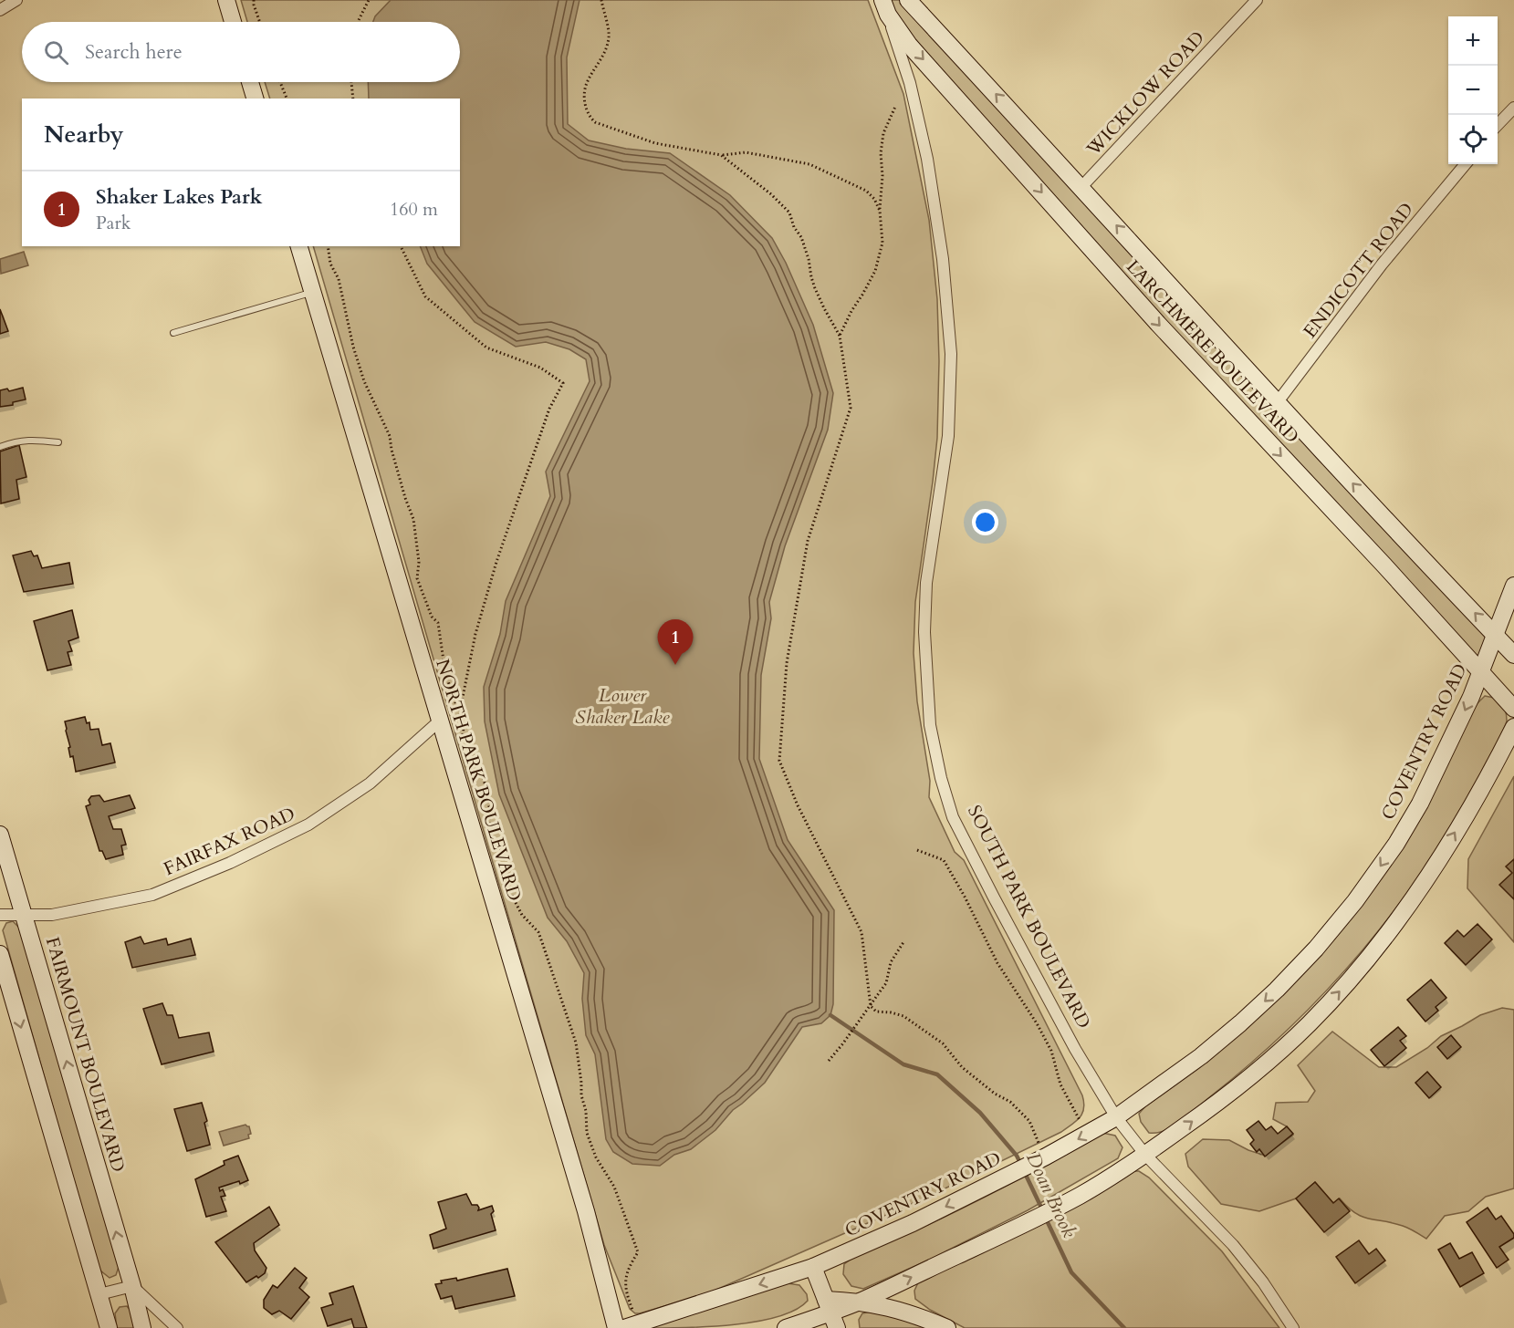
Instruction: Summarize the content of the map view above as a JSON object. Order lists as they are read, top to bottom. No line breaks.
{"streets":{"main road":["LARCHMERE BOULEVARD","COVENTRY ROAD","NORTH PARK BOULEVARD","FAIRMOUNT BOULEVARD"],"street":["WICKLOW ROAD","ENDICOTT ROAD","FAIRFAX ROAD","SOUTH PARK BOULEVARD"]},"crossings":[["WICKLOW ROAD","LARCHMERE BOULEVARD"],["ENDICOTT ROAD","LARCHMERE BOULEVARD"],["LARCHMERE BOULEVARD","COVENTRY ROAD"],["LARCHMERE BOULEVARD","SOUTH PARK BOULEVARD"],["COVENTRY ROAD","SOUTH PARK BOULEVARD"],["NORTH PARK BOULEVARD","FAIRFAX ROAD"],["FAIRFAX ROAD","FAIRMOUNT BOULEVARD"]],"water":["Lower Shaker Lake","Doan Brook"],"page":{"map_buttons":["+","−"],"search":"Search here","heading":"Nearby","list":[{"mark":"1","name":"Shaker Lakes Park","note":"Park","value":"160 m"}],"pins":"1"}}
